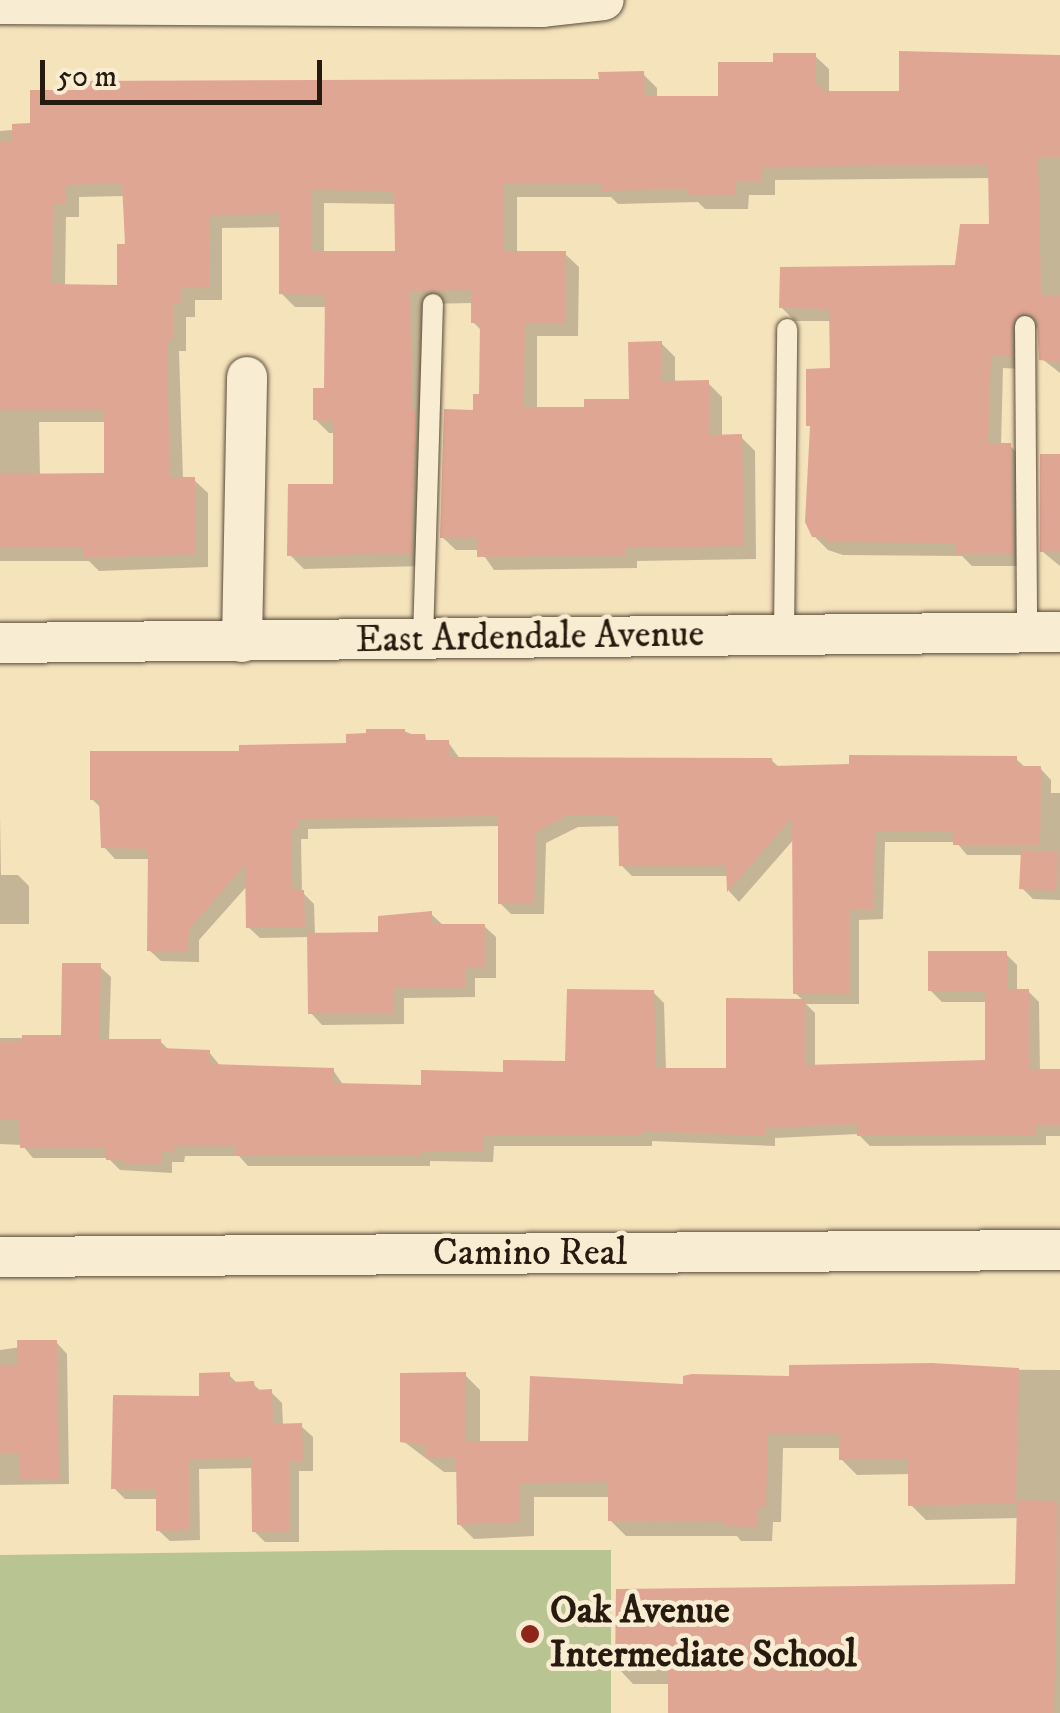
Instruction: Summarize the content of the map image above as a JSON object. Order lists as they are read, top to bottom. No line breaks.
{"streets":{"street":["East Ardendale Avenue","Camino Real"]},"places":["Oak Avenue Intermediate School"],"scale_bar":"50 m"}
